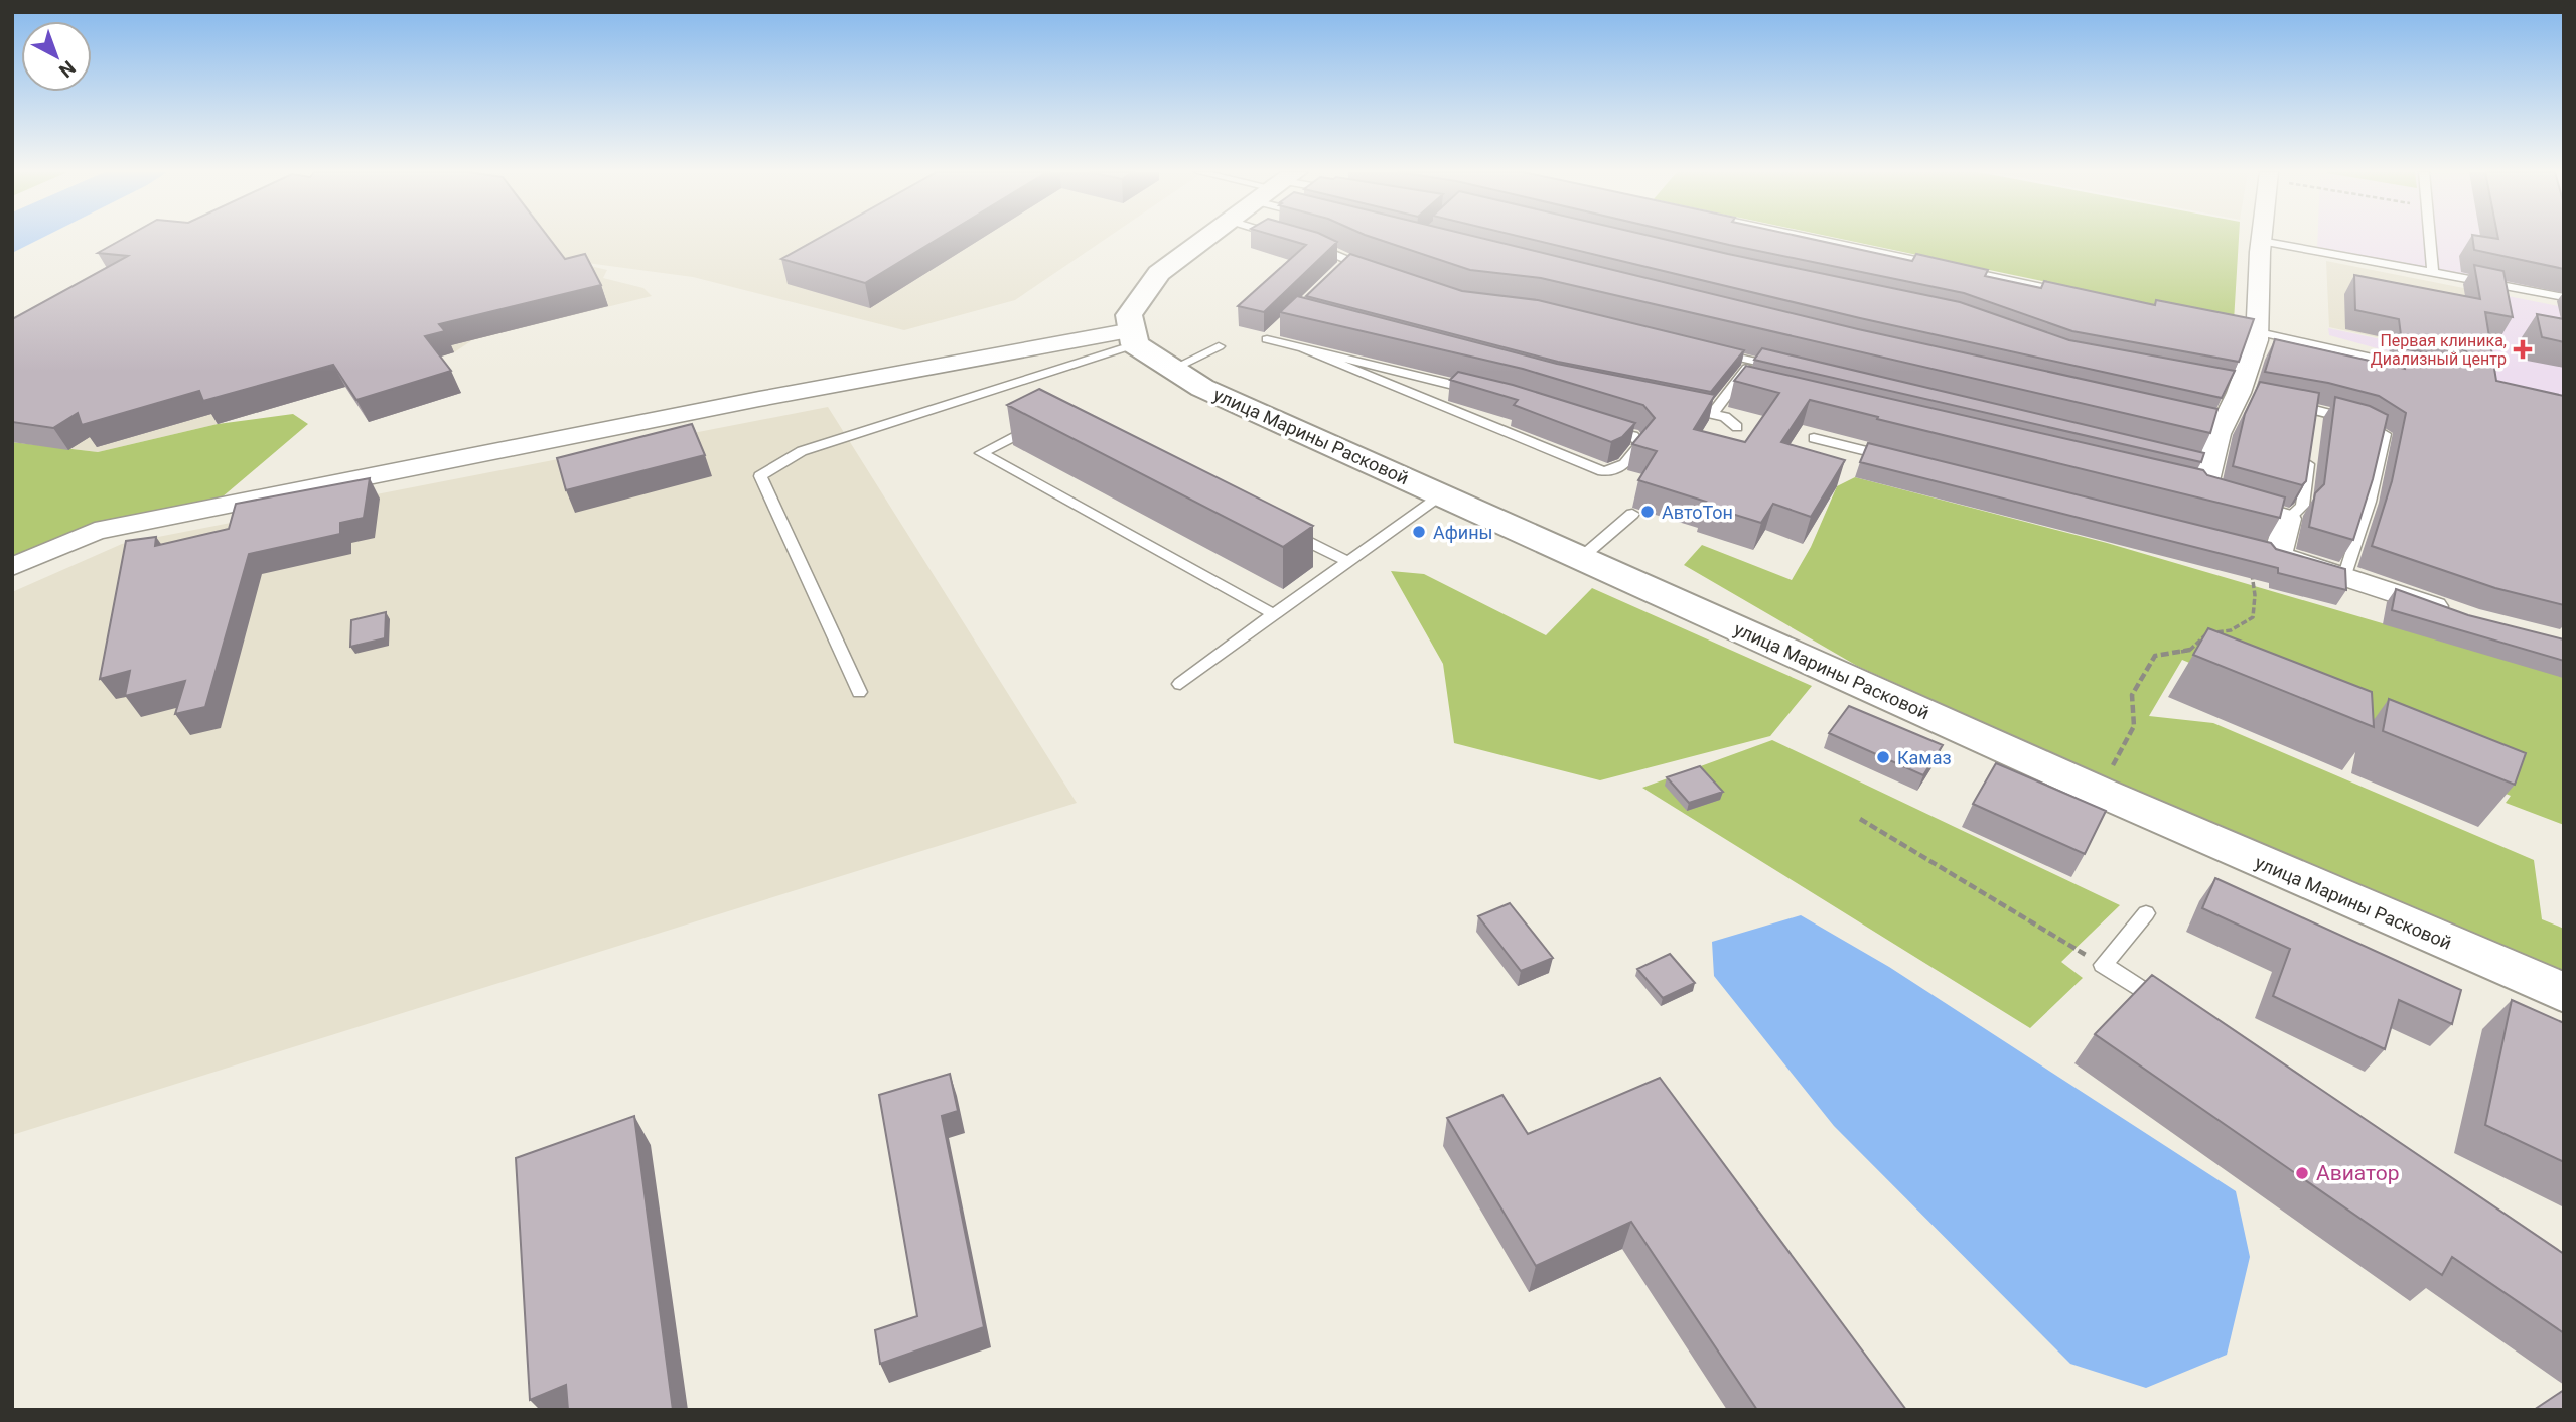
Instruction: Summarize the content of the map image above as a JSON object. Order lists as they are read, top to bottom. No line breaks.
{"streets":{"main road":["улица Марины Расковой"]},"places":{"health":["Первая клиника, Диализный центр"],"other":["АвтоТон","Афины","Камаз","Авиатор"]},"north":"bottom right"}
